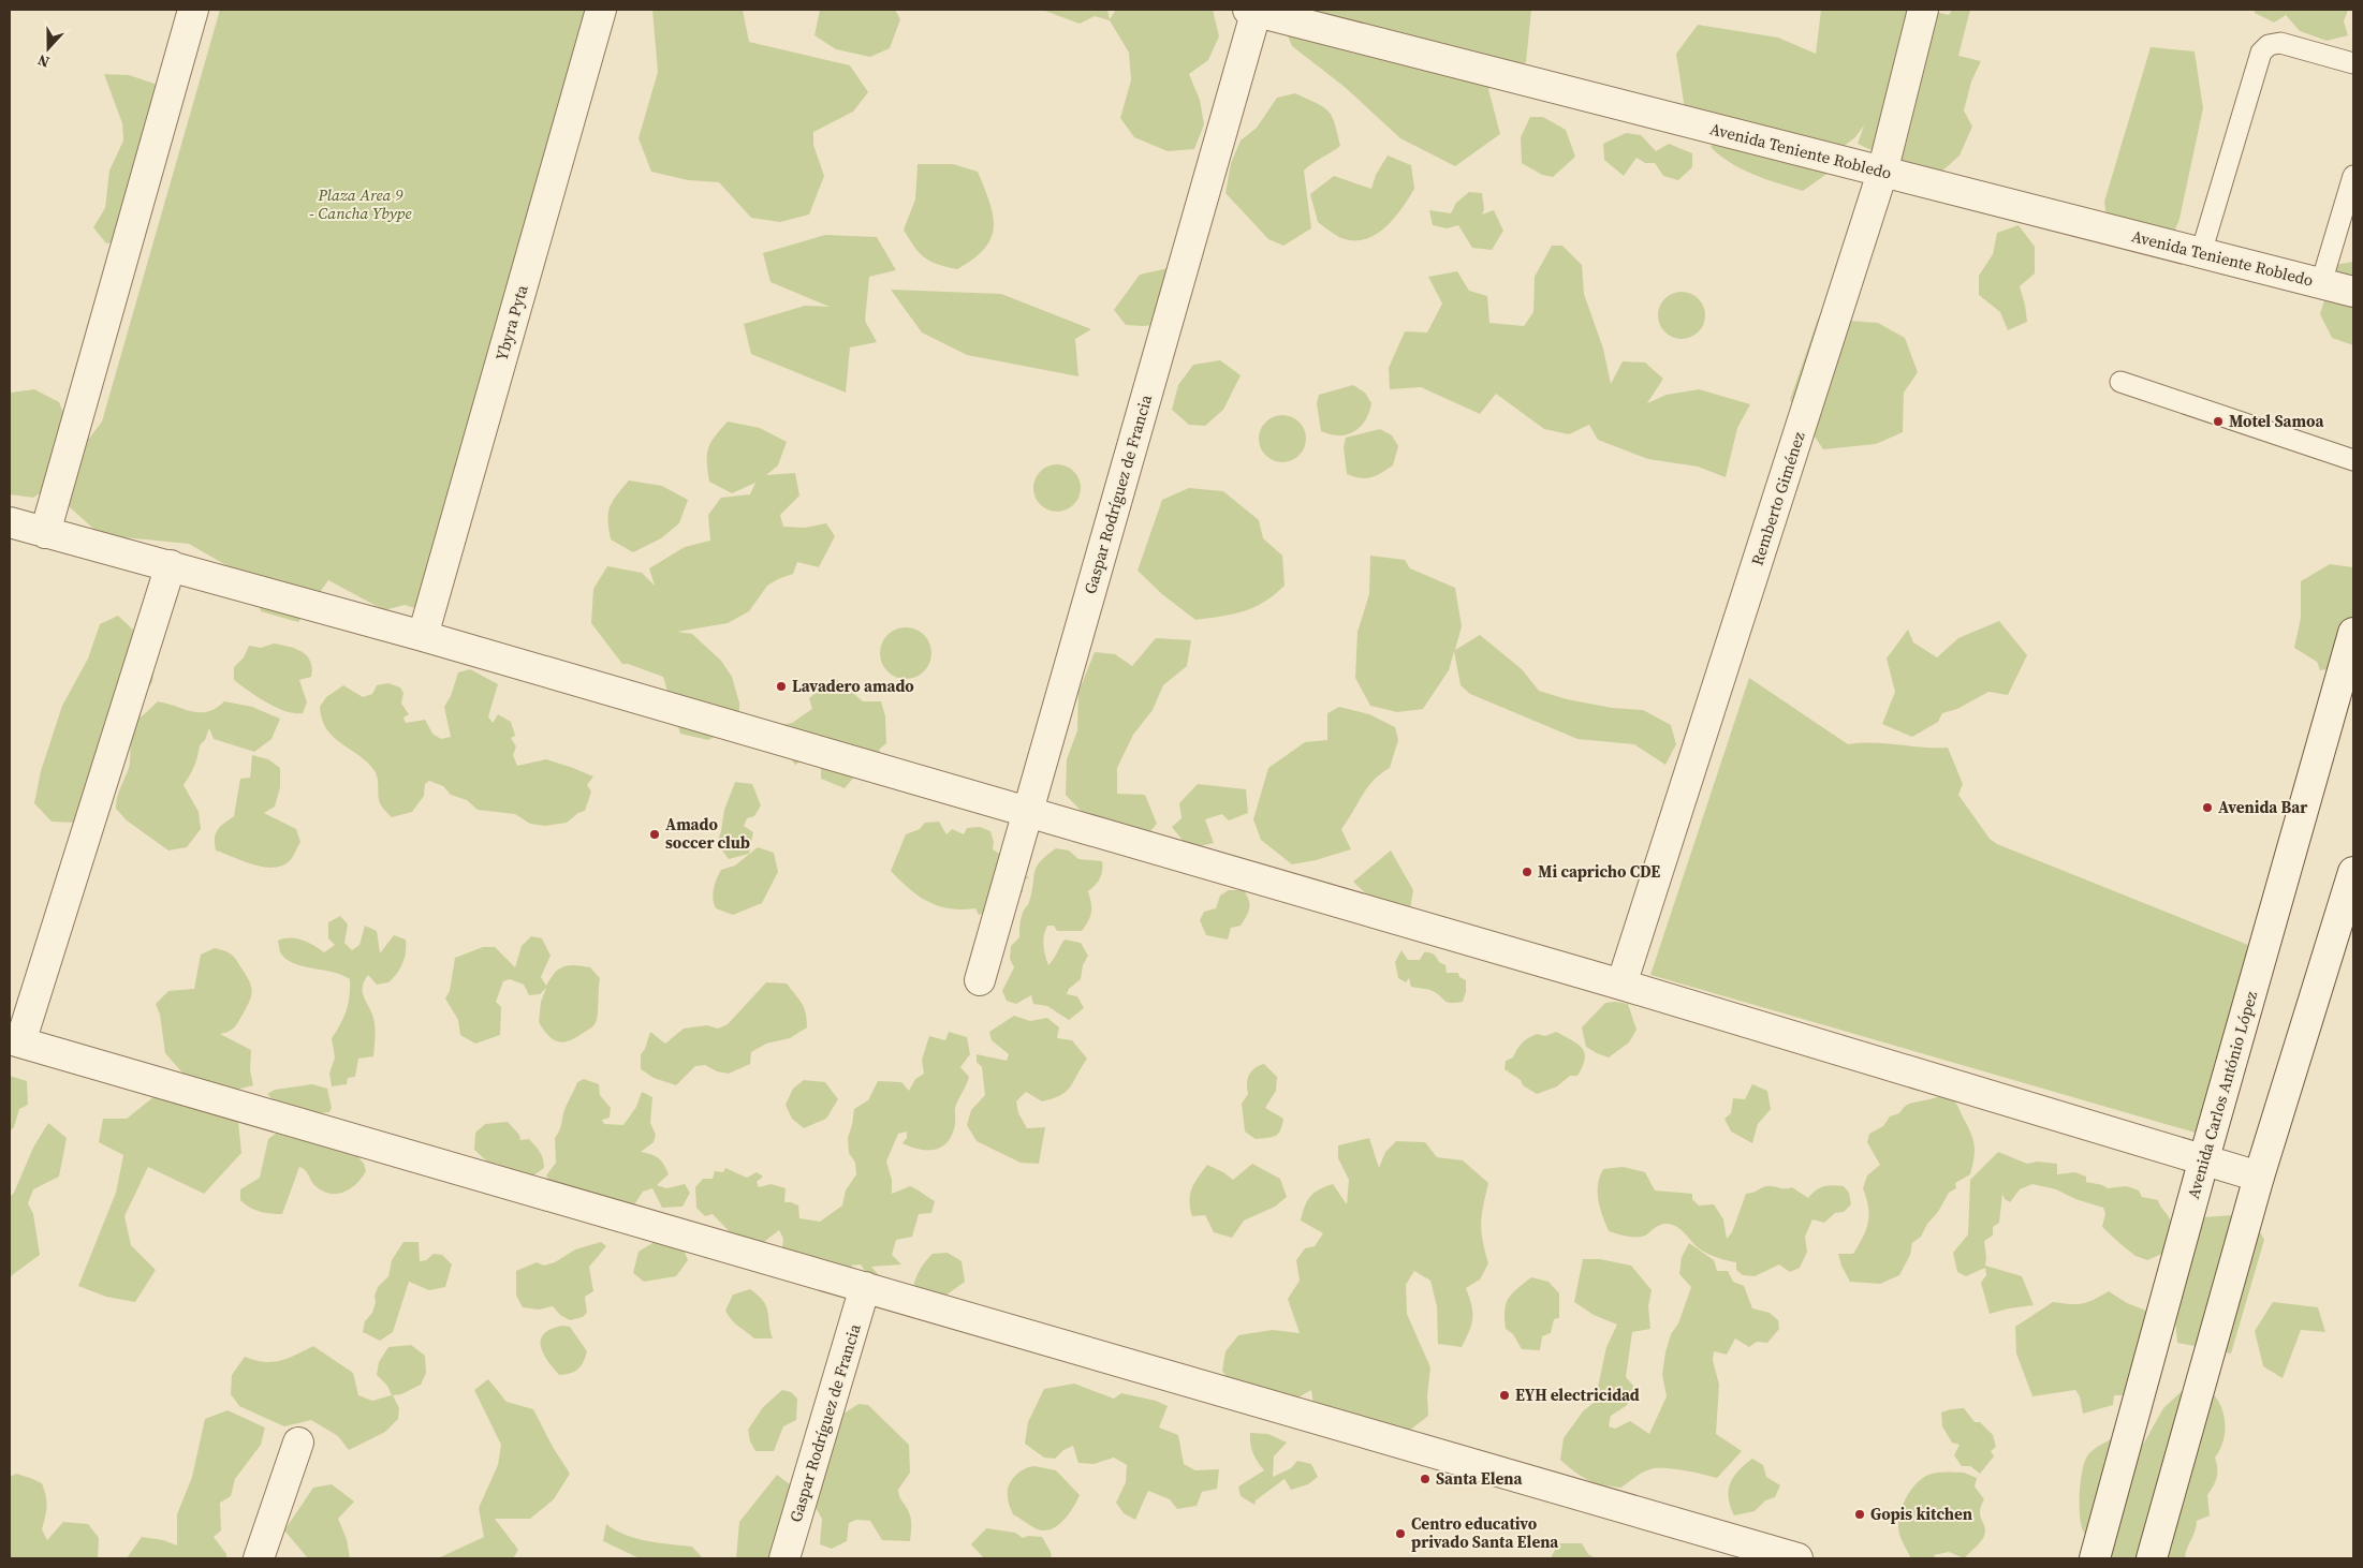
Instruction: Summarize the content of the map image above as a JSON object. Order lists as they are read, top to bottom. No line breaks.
{"streets":{"street":["Avenida Teniente Robledo","Ybyra Pyta","Gaspar Rodríguez de Francia","Remberto Giménez","Avenida Carlos António López"]},"crossings":[["Avenida Teniente Robledo","Gaspar Rodríguez de Francia"],["Avenida Teniente Robledo","Remberto Giménez"]],"parks":["Plaza Area 9 - Cancha Ybype"],"places":["Motel Samoa","Lavadero amado","Avenida Bar","Amado soccer club","Mi capricho CDE","EYH electricidad","Santa Elena","Gopis kitchen","Centro educativo privado Santa Elena"],"north":"bottom"}
